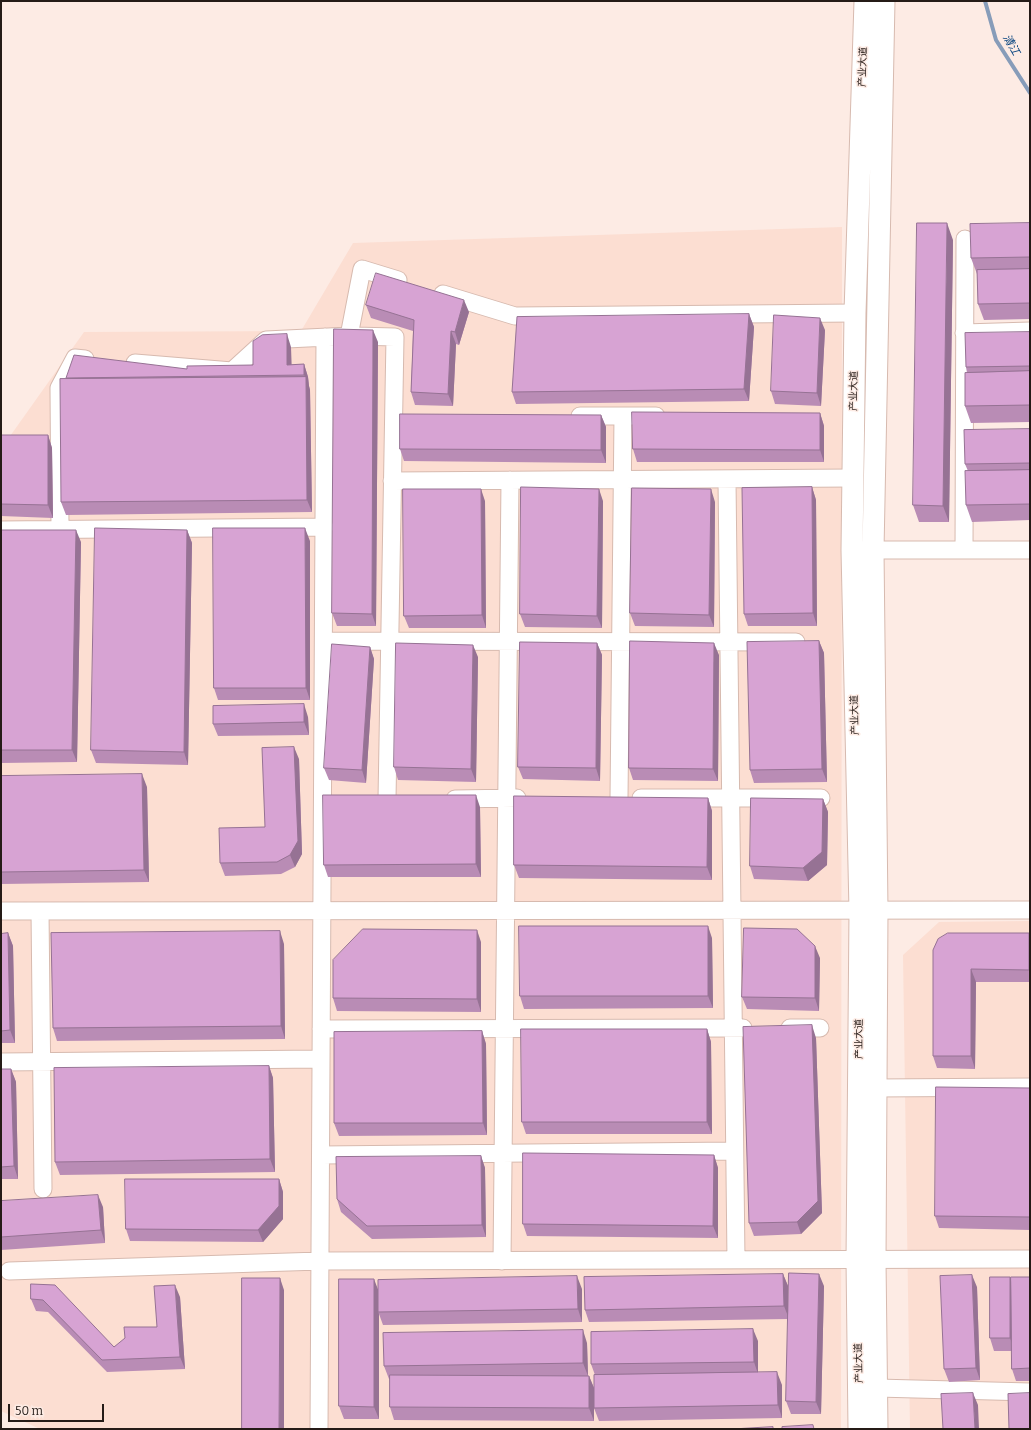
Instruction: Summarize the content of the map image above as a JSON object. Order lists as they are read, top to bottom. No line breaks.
{"streets":{"main road":["产业大道"]},"water":["清江"],"scale_bar":"50 m"}
